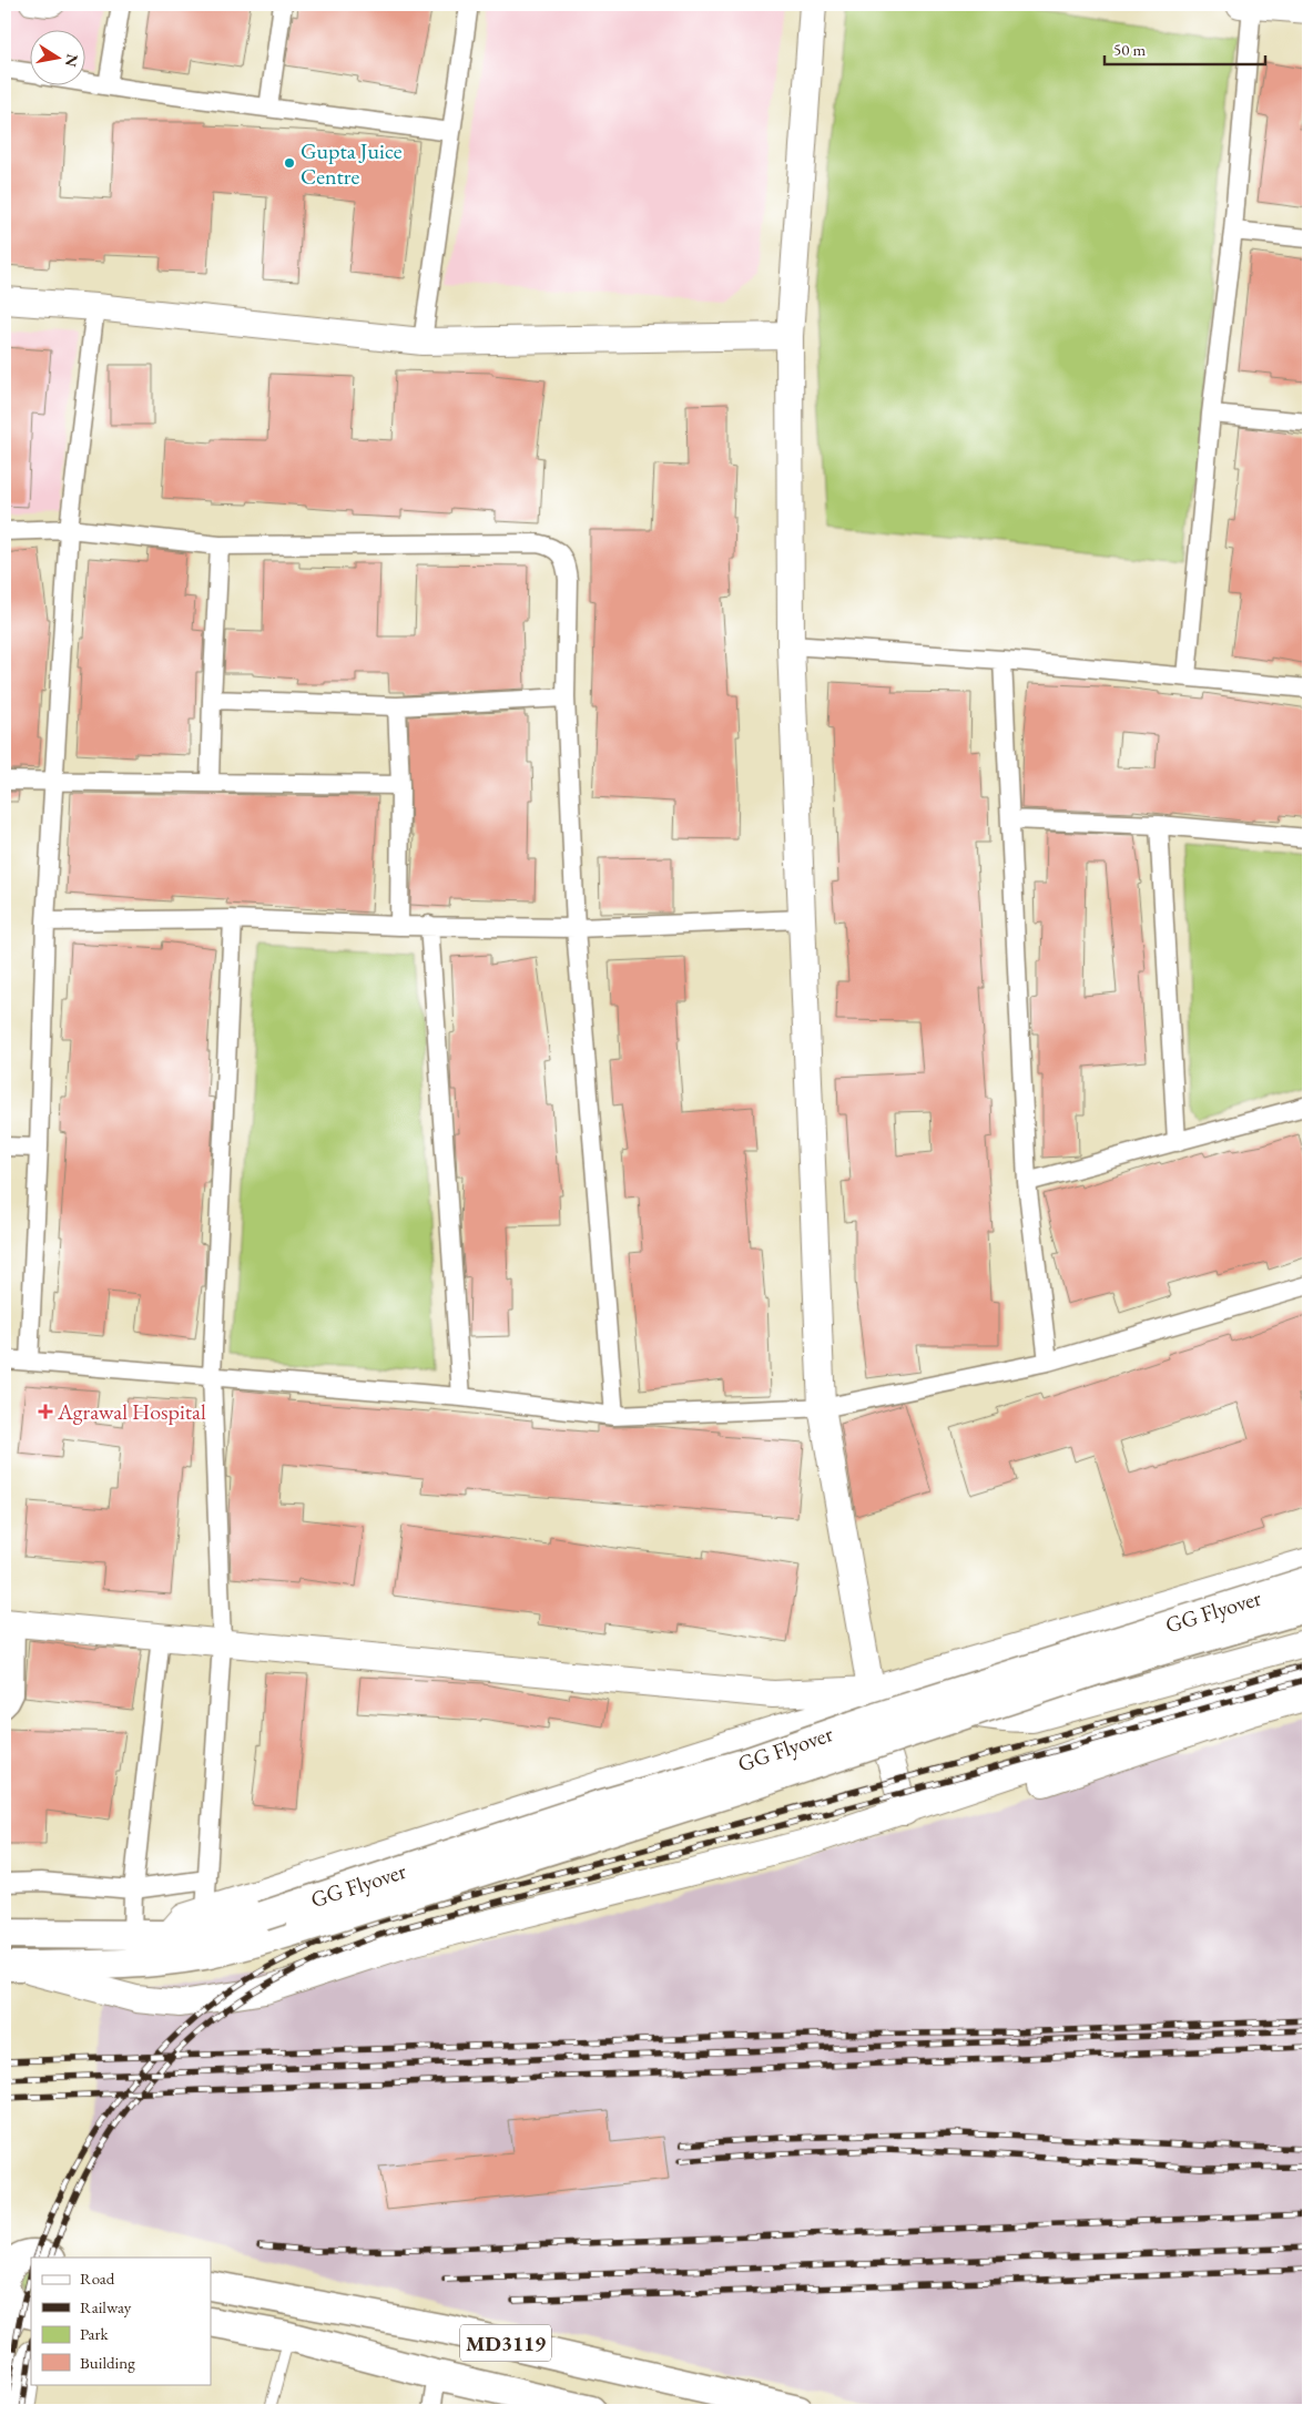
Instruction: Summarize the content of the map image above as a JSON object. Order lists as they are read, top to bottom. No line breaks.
{"streets":{"main road":["GG Flyover","MD3119"]},"places":{"other":["Gupta Juice Centre"],"health":["Agrawal Hospital"]},"legend":["Road","Railway","Park","Building"],"scale_bar":"50 m","north":"right"}
